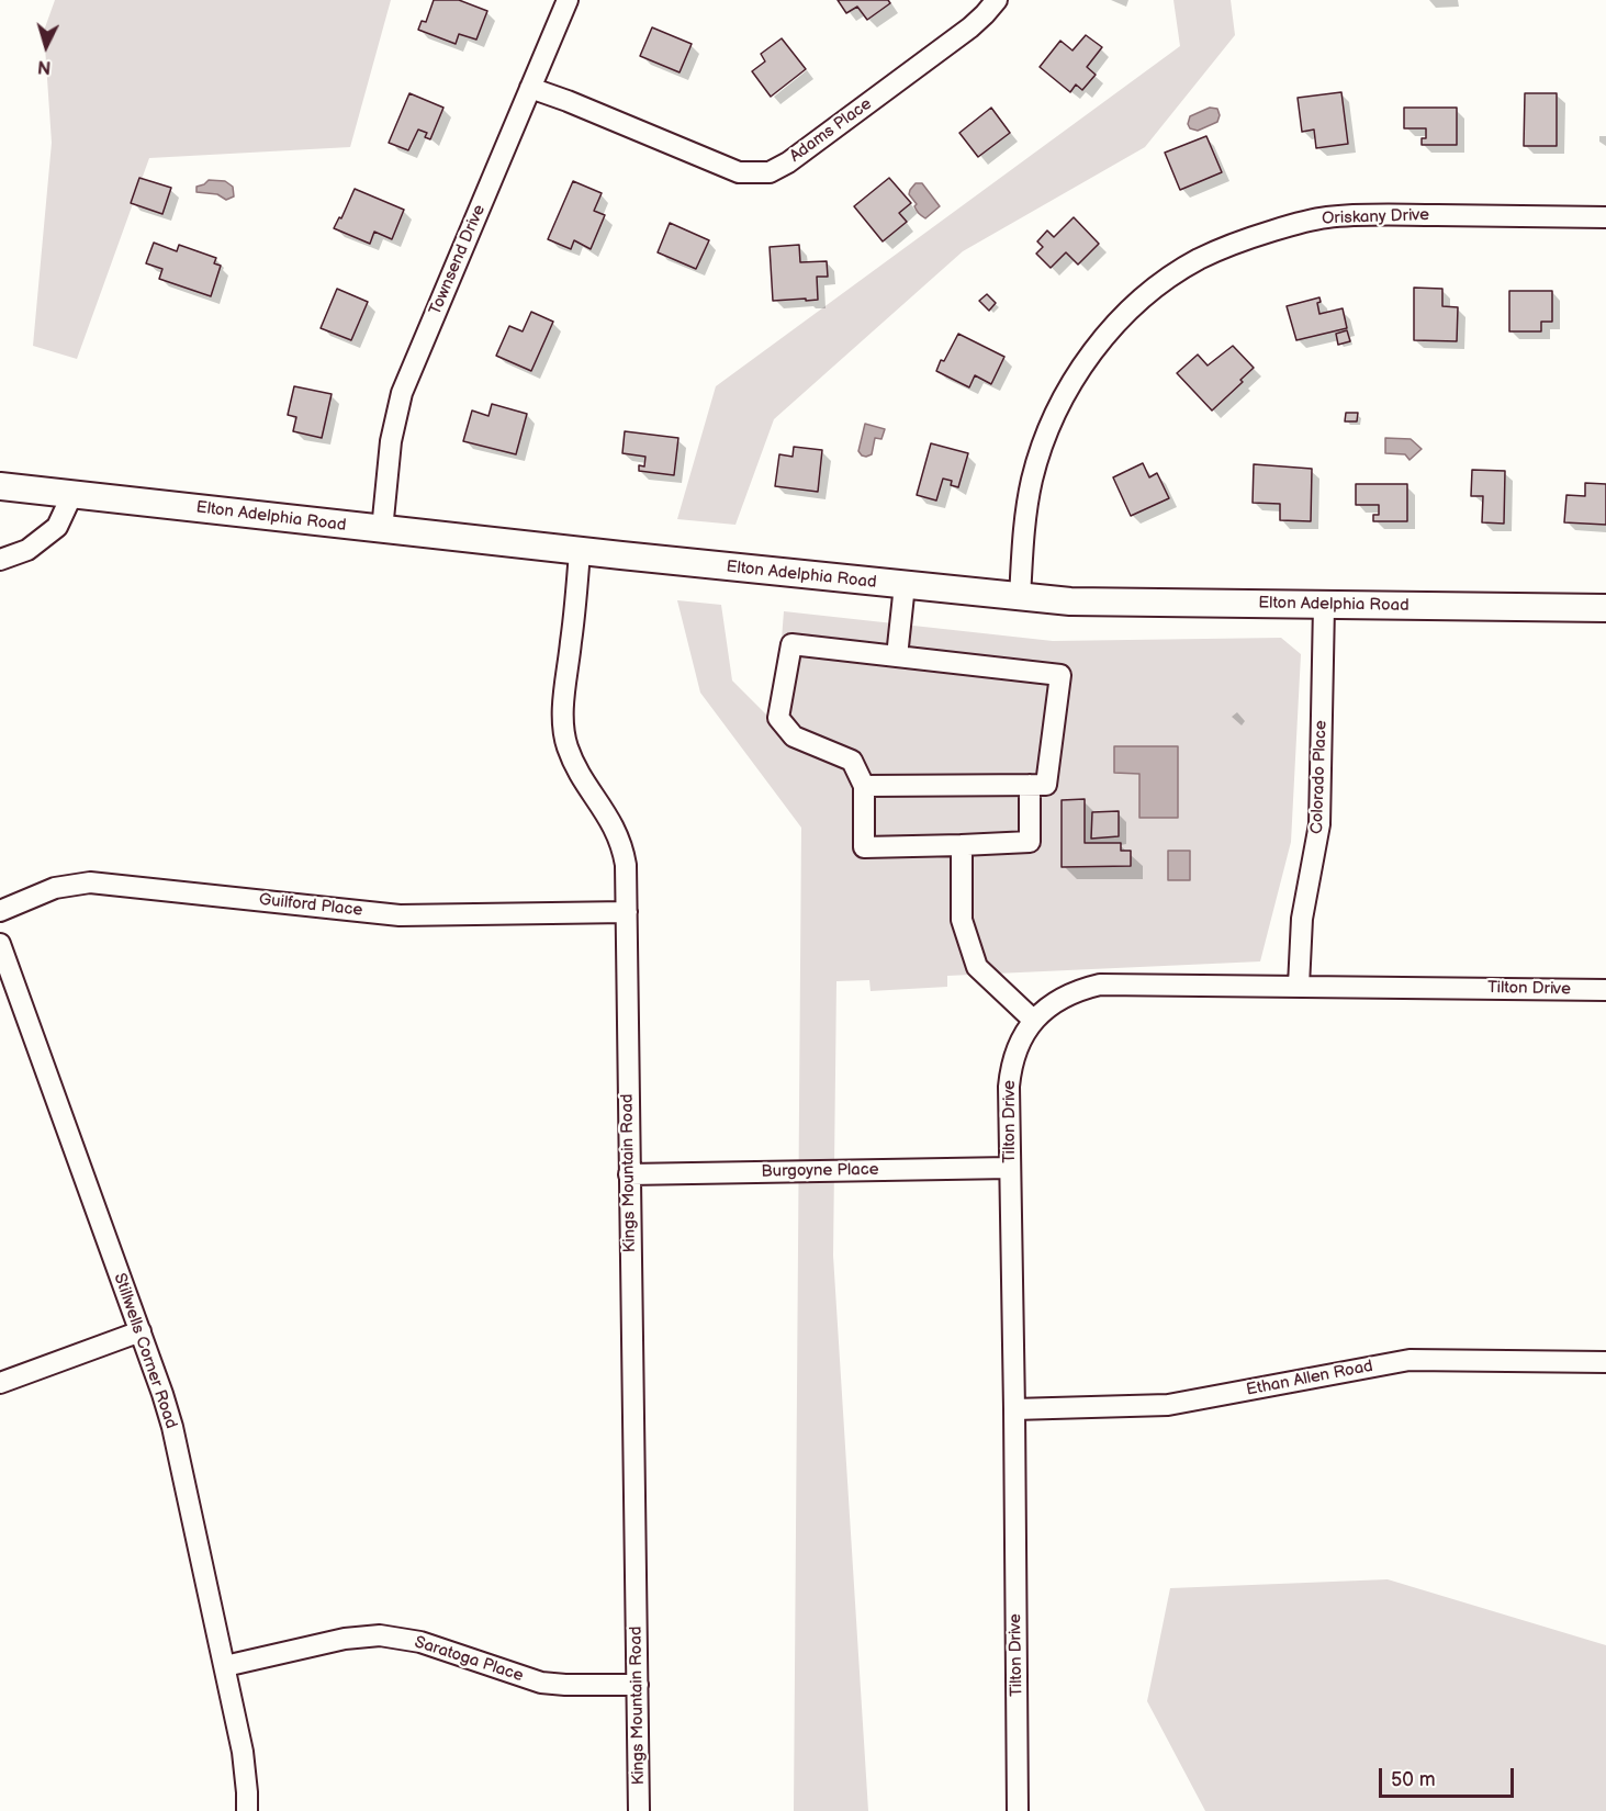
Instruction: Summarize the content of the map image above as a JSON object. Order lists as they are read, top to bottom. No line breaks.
{"streets":{"main road":["Elton Adelphia Road"],"street":["Adams Place","Oriskany Drive","Townsend Drive","Colorado Place","Guilford Place","Tilton Drive","Burgoyne Place","Kings Mountain Road","Stillwells Corner Road","Ethan Allen Road","Saratoga Place"]},"crossings":[["Adams Place","Townsend Drive"],["Oriskany Drive","Elton Adelphia Road"],["Townsend Drive","Elton Adelphia Road"],["Elton Adelphia Road","Colorado Place"],["Elton Adelphia Road","Kings Mountain Road"],["Colorado Place","Tilton Drive"],["Guilford Place","Kings Mountain Road"],["Tilton Drive","Burgoyne Place"],["Tilton Drive","Ethan Allen Road"],["Burgoyne Place","Kings Mountain Road"],["Kings Mountain Road","Saratoga Place"],["Stillwells Corner Road","Saratoga Place"]],"scale_bar":"50 m","north":"bottom"}
